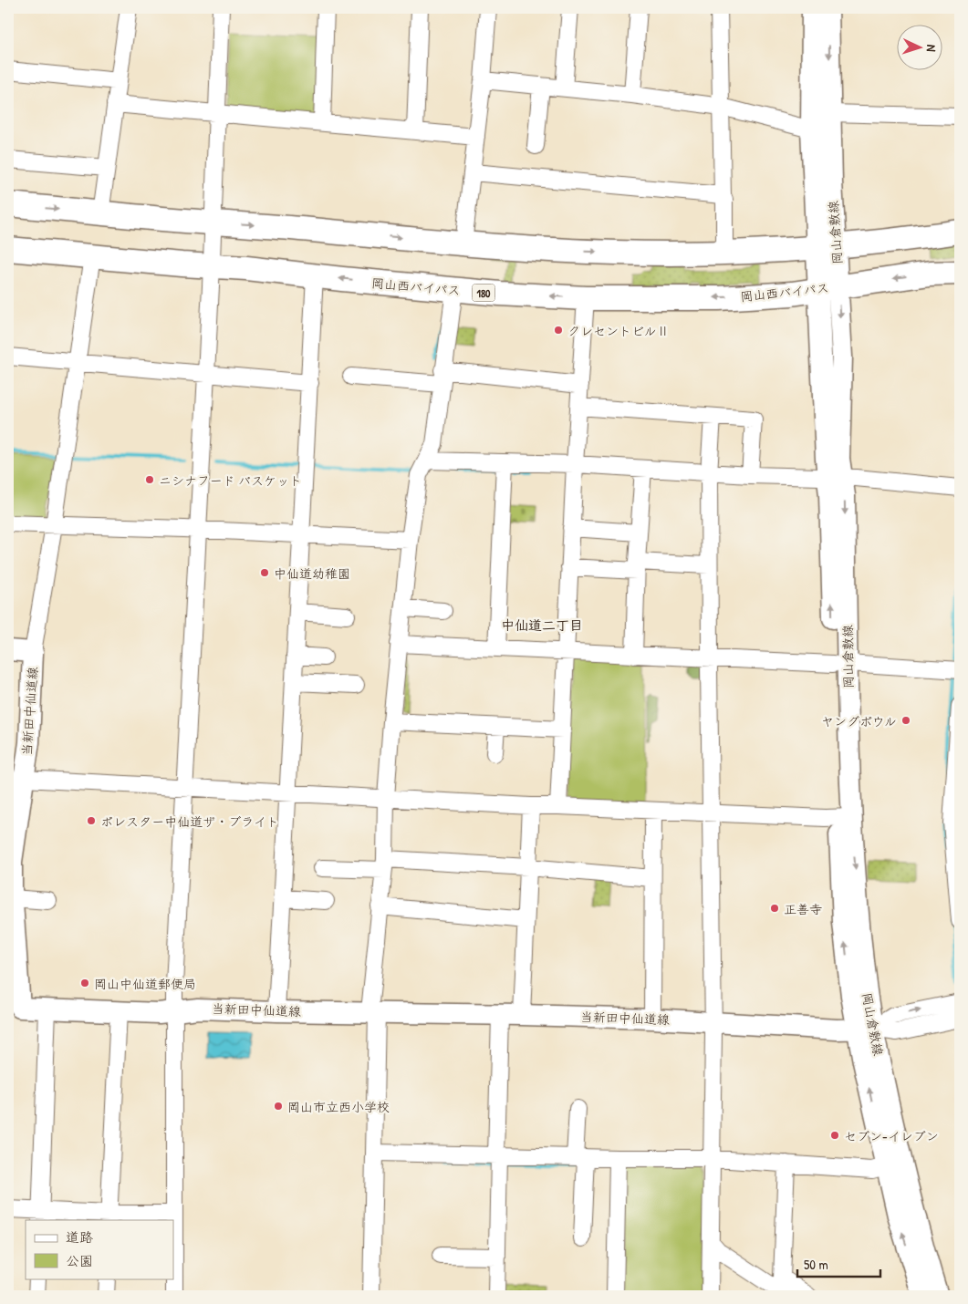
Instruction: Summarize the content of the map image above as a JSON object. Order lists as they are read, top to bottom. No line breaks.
{"streets":{"highway":["岡山西バイパス","180"],"main road":["岡山倉敷線","当新田中仙道線"]},"crossings":[["岡山倉敷線","岡山西バイパス"],["岡山倉敷線","当新田中仙道線"]],"districts":["中仙道二丁目"],"places":["クレセントビルⅡ","ニシナフード バスケット","中仙道幼稚園","ヤングボウル","ポレスター中仙道ザ・ブライト","正善寺","岡山中仙道郵便局","岡山市立西小学校","セブン-イレブン"],"legend":["道路","公園"],"scale_bar":"50 m","north":"right"}
